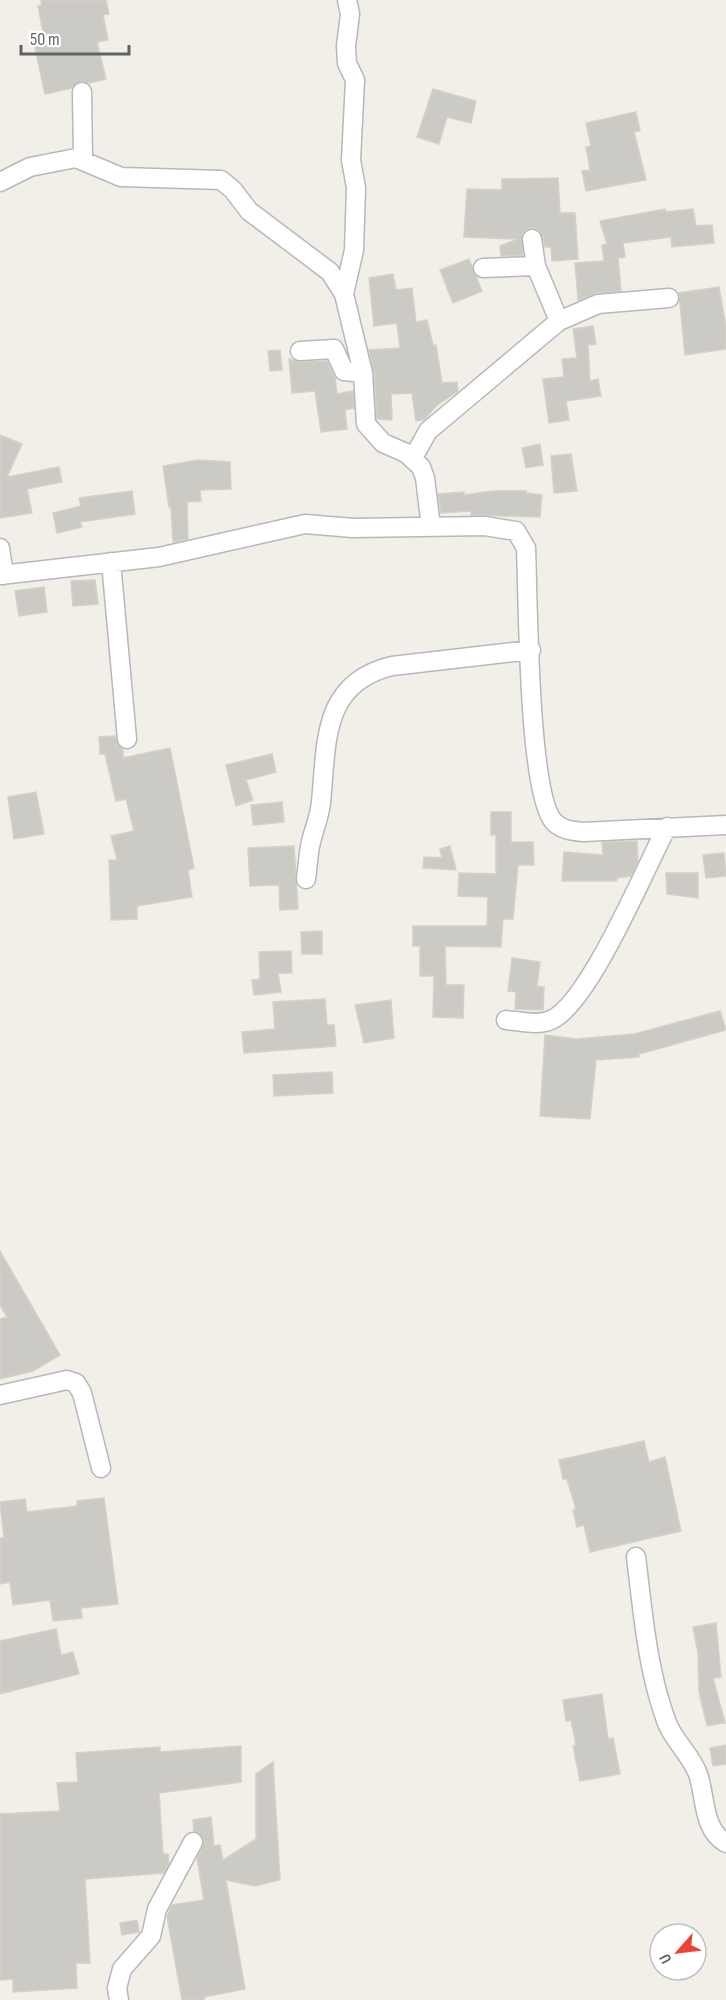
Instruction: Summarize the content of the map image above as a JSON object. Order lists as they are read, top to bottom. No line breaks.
{"scale_bar":"50 m","north":"bottom left"}
